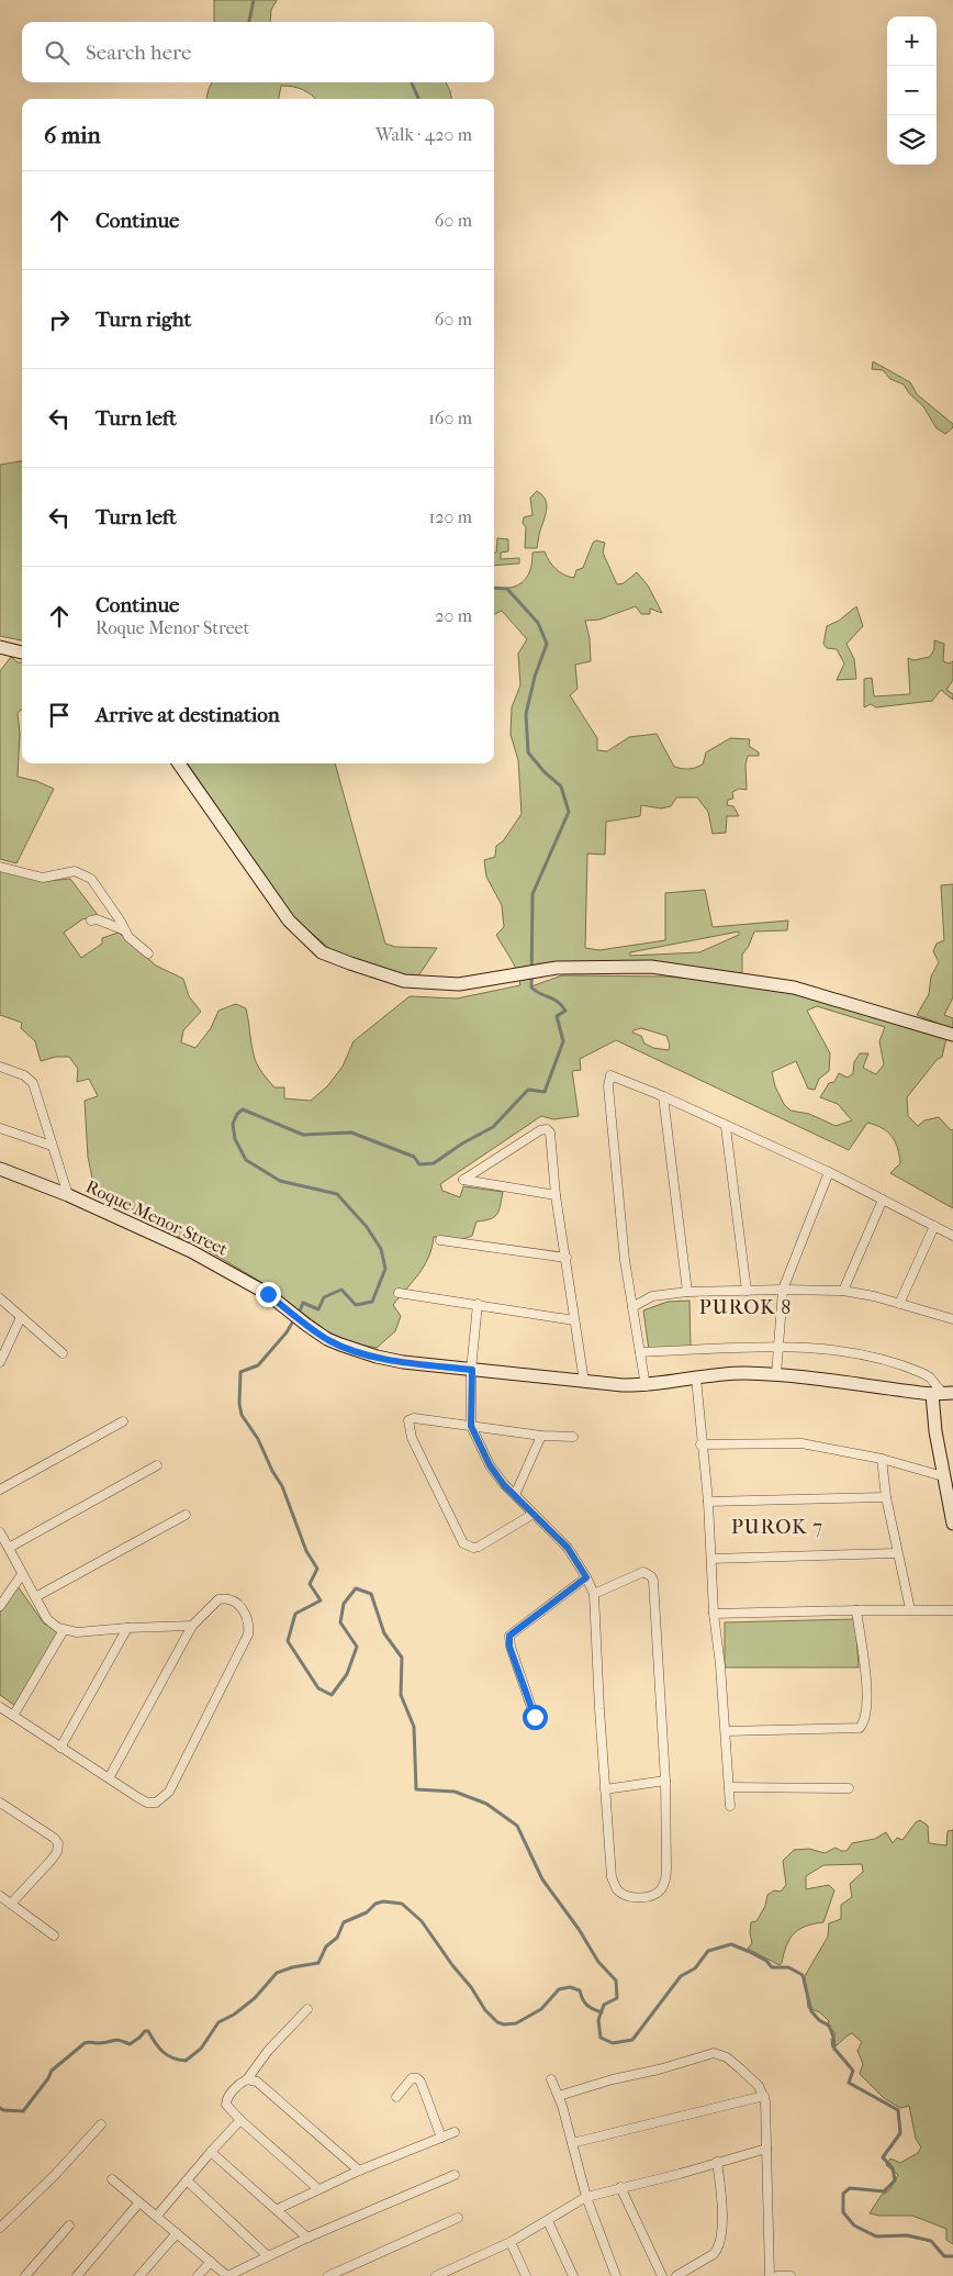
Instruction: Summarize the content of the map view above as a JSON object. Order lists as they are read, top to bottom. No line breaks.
{"streets":{"street":["Roque Menor Street"]},"districts":["PUROK 8","PUROK 7"],"page":{"map_buttons":["+","−"],"search":"Search here","heading":["6 min","Walk · 420 m"],"list":[["Continue","60 m"],["Turn right","60 m"],["Turn left","160 m"],["Turn left","120 m"],["Continue","Roque Menor Street","20 m"],"Arrive at destination"]}}
